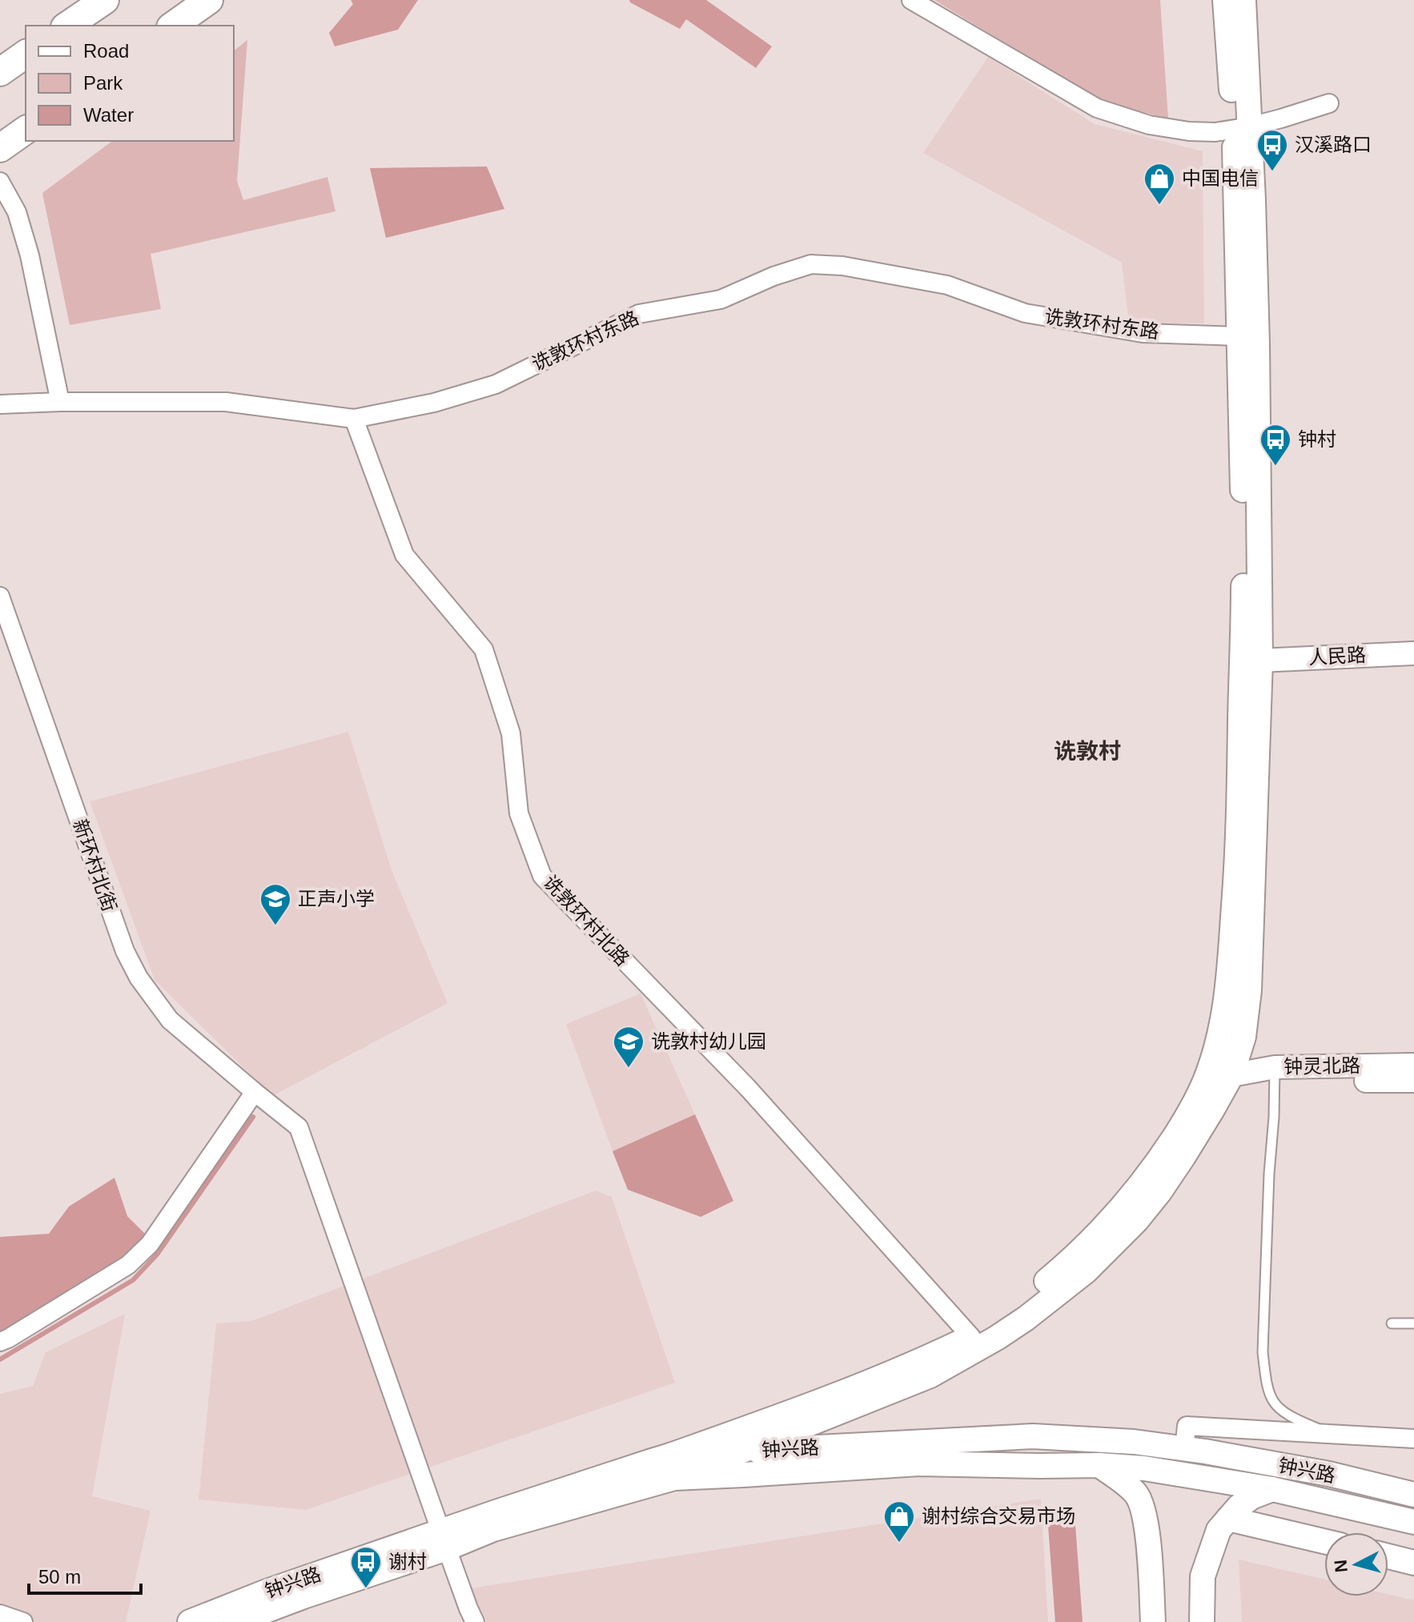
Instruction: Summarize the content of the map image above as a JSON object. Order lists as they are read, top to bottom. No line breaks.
{"streets":{"main road":["钟兴路"],"street":["诜敦环村东路","人民路","新环村北街","诜敦环村北路","钟灵北路"]},"crossings":[["诜敦环村东路","诜敦环村北路"],["新环村北街","钟兴路"]],"districts":["诜敦村"],"places":{"bus stop":["汉溪路口","钟村","谢村"],"shop":["中国电信","谢村综合交易市场"],"school or university":["正声小学","诜敦村幼儿园"]},"legend":["Road","Park","Water"],"scale_bar":"50 m","north":"left"}
